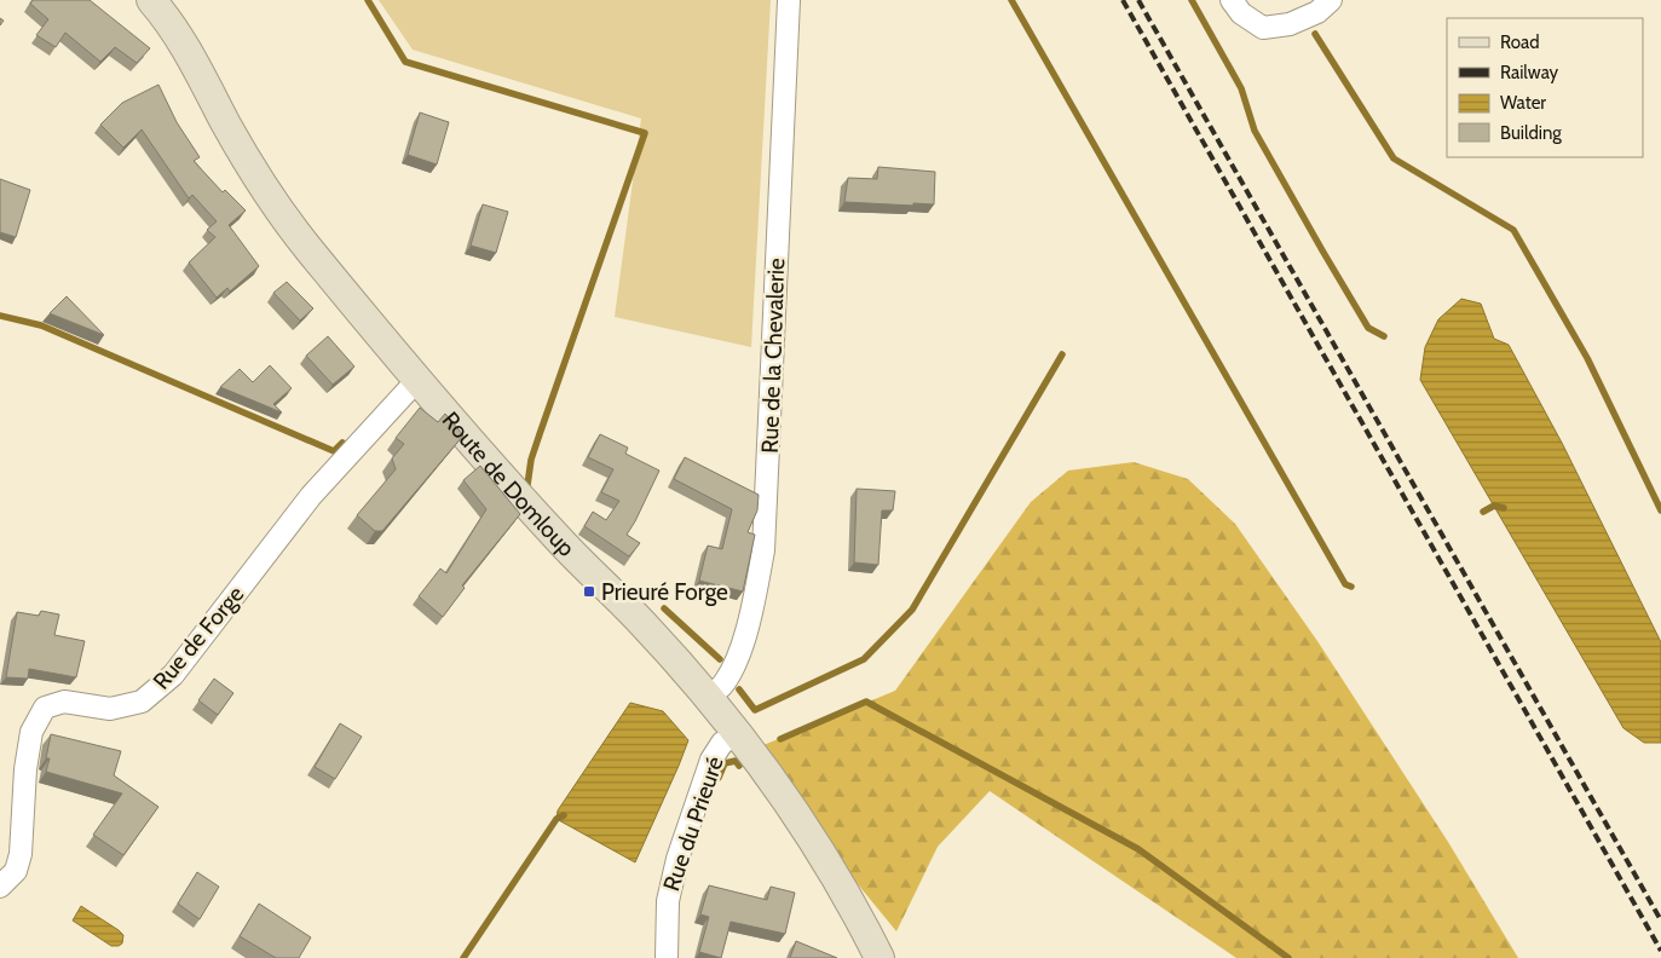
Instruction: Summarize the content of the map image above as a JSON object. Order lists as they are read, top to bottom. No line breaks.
{"streets":{"street":["Rue de la Chevalerie","Route de Domloup","Rue de Forge","Rue du Prieuré"]},"crossings":[["Rue de la Chevalerie","Route de Domloup"],["Route de Domloup","Rue de Forge"],["Route de Domloup","Rue du Prieuré"]],"places":{"transit":["Prieuré Forge"]},"legend":["Road","Railway","Water","Building"]}
